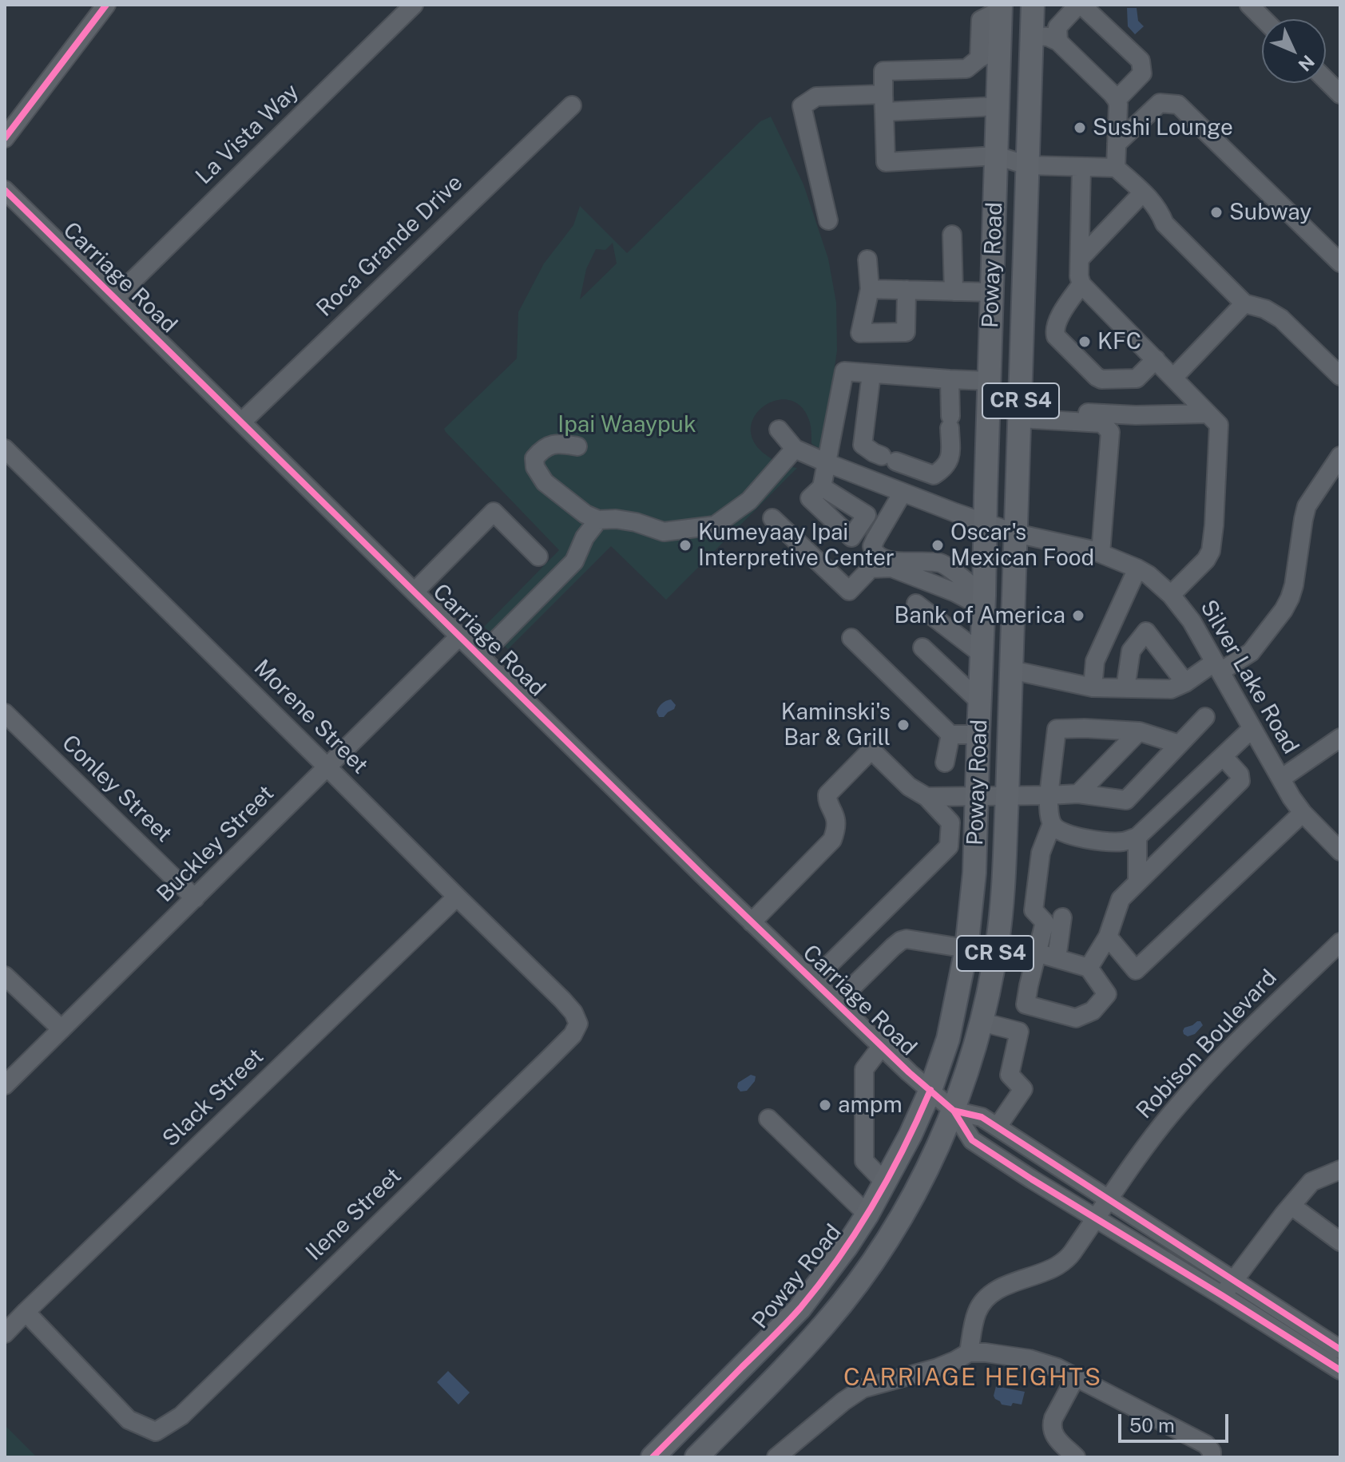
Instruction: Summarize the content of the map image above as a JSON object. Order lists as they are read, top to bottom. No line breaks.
{"streets":{"main road":["Poway Road","CR S4"],"street":["La Vista Way","Roca Grande Drive","Carriage Road","Silver Lake Road","Morene Street","Conley Street","Buckley Street","Robison Boulevard","Slack Street","Ilene Street"]},"crossings":[["La Vista Way","Carriage Road"],["Roca Grande Drive","Carriage Road"],["Poway Road","Carriage Road"],["Poway Road","Silver Lake Road"],["Carriage Road","Buckley Street"],["Carriage Road","Robison Boulevard"],["Morene Street","Buckley Street"],["Morene Street","Slack Street"],["Morene Street","Ilene Street"],["Conley Street","Buckley Street"],["Slack Street","Ilene Street"]],"districts":["CARRIAGE HEIGHTS"],"parks":["Ipai Waaypuk"],"places":["Sushi Lounge","Subway","KFC","Kumeyaay Ipai Interpretive Center","Oscar's Mexican Food","Bank of America","Kaminski's Bar & Grill","ampm"],"scale_bar":"50 m","north":"bottom right"}
